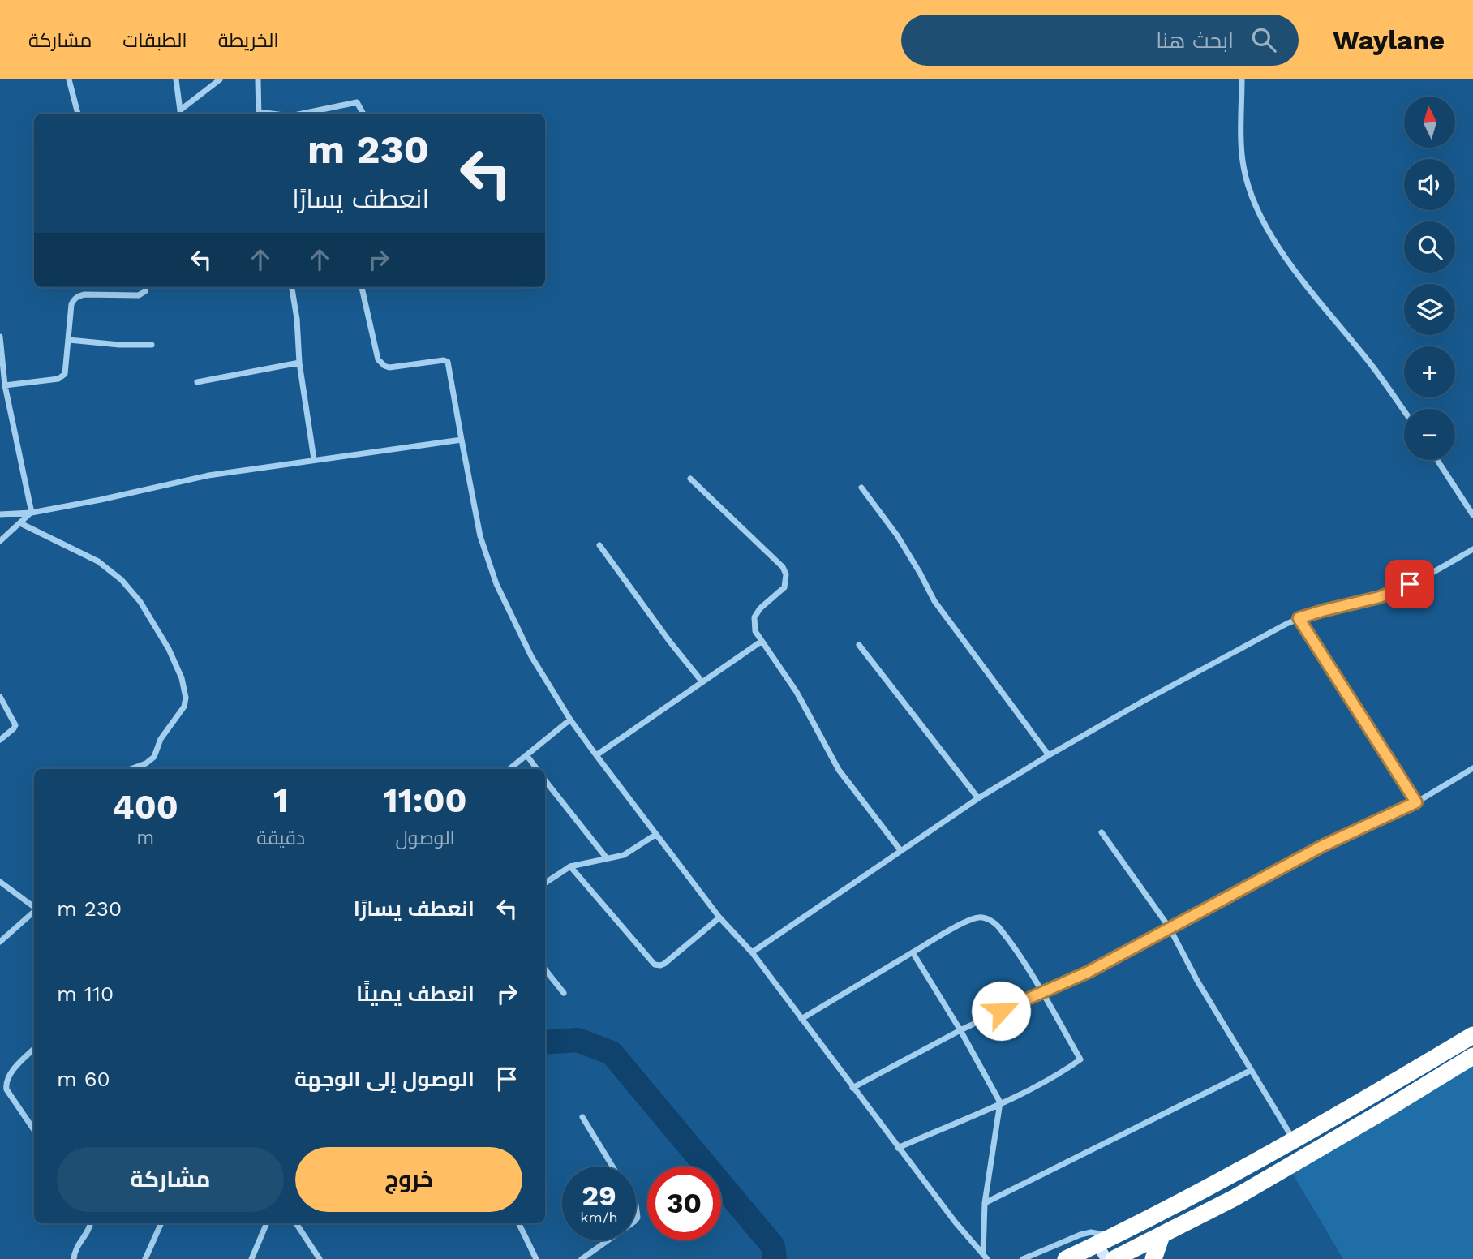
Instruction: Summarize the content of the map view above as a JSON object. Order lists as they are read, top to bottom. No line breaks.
{"north":"top","page":{"header":"Waylane","search":"ابحث هنا","nav":["الخريطة","الطبقات","مشاركة"],"map_buttons":["+","−"],"turn":["230 m","انعطف يسارًا"],"eta":["11:00","الوصول","1","دقيقة","400","m"],"list":[{"name":"انعطف يسارًا","value":"230 m"},{"name":"انعطف يمينًا","value":"110 m"},{"name":"الوصول إلى الوجهة","value":"60 m"}],"buttons":["خروج","مشاركة"],"speed":"29 km/h","limit":"30"}}
